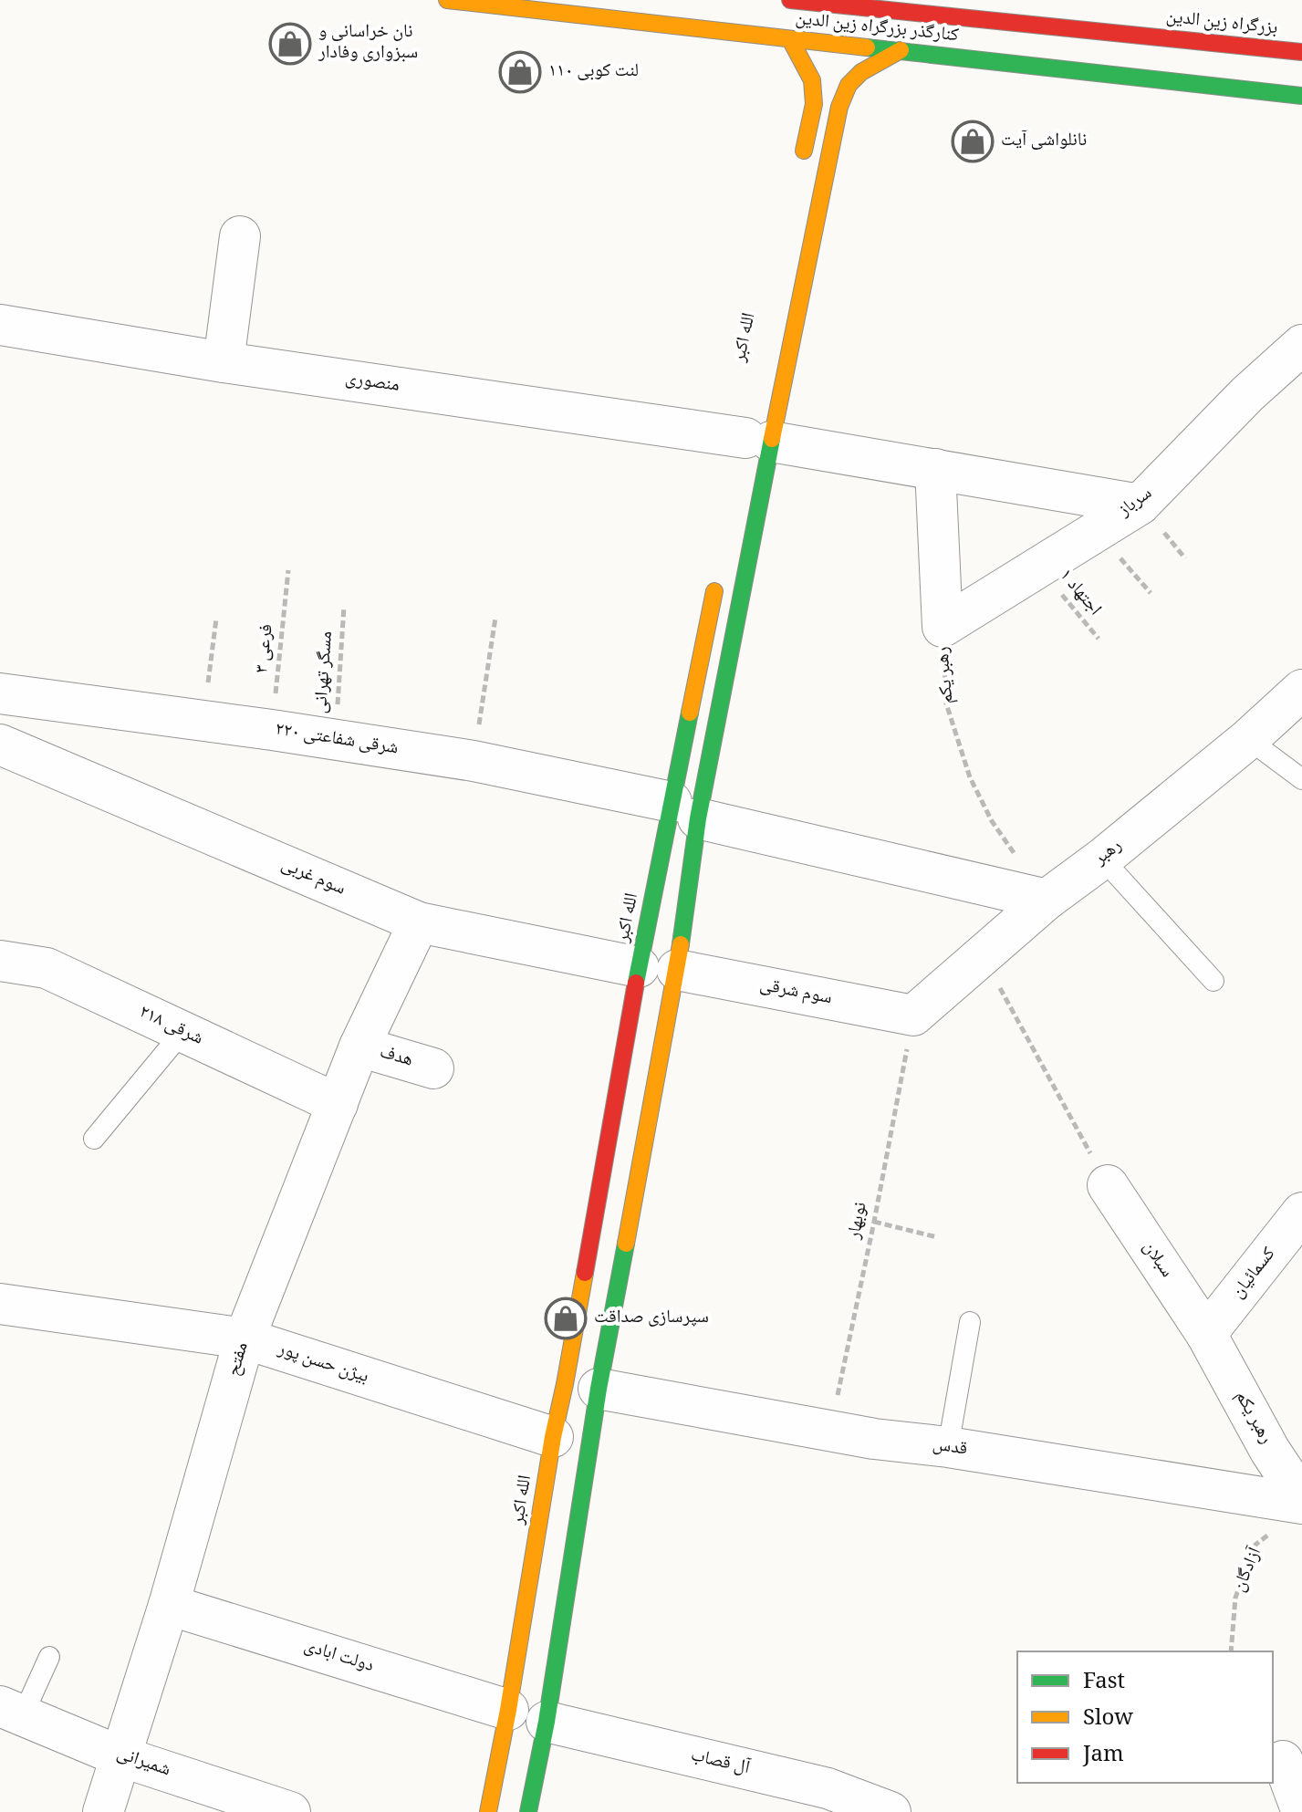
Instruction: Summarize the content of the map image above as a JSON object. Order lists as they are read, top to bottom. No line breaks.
{"streets":{"main road":["بزرگراه زین الدین","کنارگذر بزرگراه زین الدین","الله اکبر"],"street":["منصوری","سرباز","رهبر یکم","۲۲۰ شرقی شفاعتی","رهبر","سوم غربی","سوم شرقی","۲۱۸ شرقی","هدف","سبلان","کسمائیان","مفتح","بیژن حسن پور","قدس","دولت ابادی","شمیرانی","آل قصاب"],"path":["اجتهاد ۱","فرعی ۳","مسگر تهرانی","نوبهار","آزادگان"]},"crossings":[["الله اکبر","۲۲۰ شرقی شفاعتی"],["الله اکبر","سوم غربی"],["الله اکبر","سوم شرقی"],["الله اکبر","بیژن حسن پور"],["الله اکبر","قدس"],["الله اکبر","دولت ابادی"],["الله اکبر","آل قصاب"],["سرباز","اجتهاد ۱"],["سرباز","رهبر یکم"],["فرعی ۳","۲۲۰ شرقی شفاعتی"],["مسگر تهرانی","۲۲۰ شرقی شفاعتی"],["رهبر یکم","۲۲۰ شرقی شفاعتی"],["رهبر یکم","رهبر"],["رهبر یکم","سبلان"],["رهبر یکم","کسمائیان"],["رهبر یکم","قدس"],["رهبر یکم","آزادگان"],["۲۲۰ شرقی شفاعتی","رهبر"],["رهبر","سوم شرقی"],["رهبر","نوبهار"],["سوم غربی","سوم شرقی"],["سوم غربی","مفتح"],["سوم شرقی","نوبهار"],["۲۱۸ شرقی","مفتح"],["هدف","مفتح"],["نوبهار","قدس"],["سبلان","کسمائیان"],["مفتح","بیژن حسن پور"],["مفتح","دولت ابادی"],["مفتح","شمیرانی"],["قدس","آزادگان"],["دولت ابادی","آل قصاب"]],"places":{"shop":["نان خراسانی و سبزواری وفادار","لنت کوبی ۱۱۰","نانلواشی آیت","سپرسازی صداقت"]},"legend":["Fast","Slow","Jam"]}
